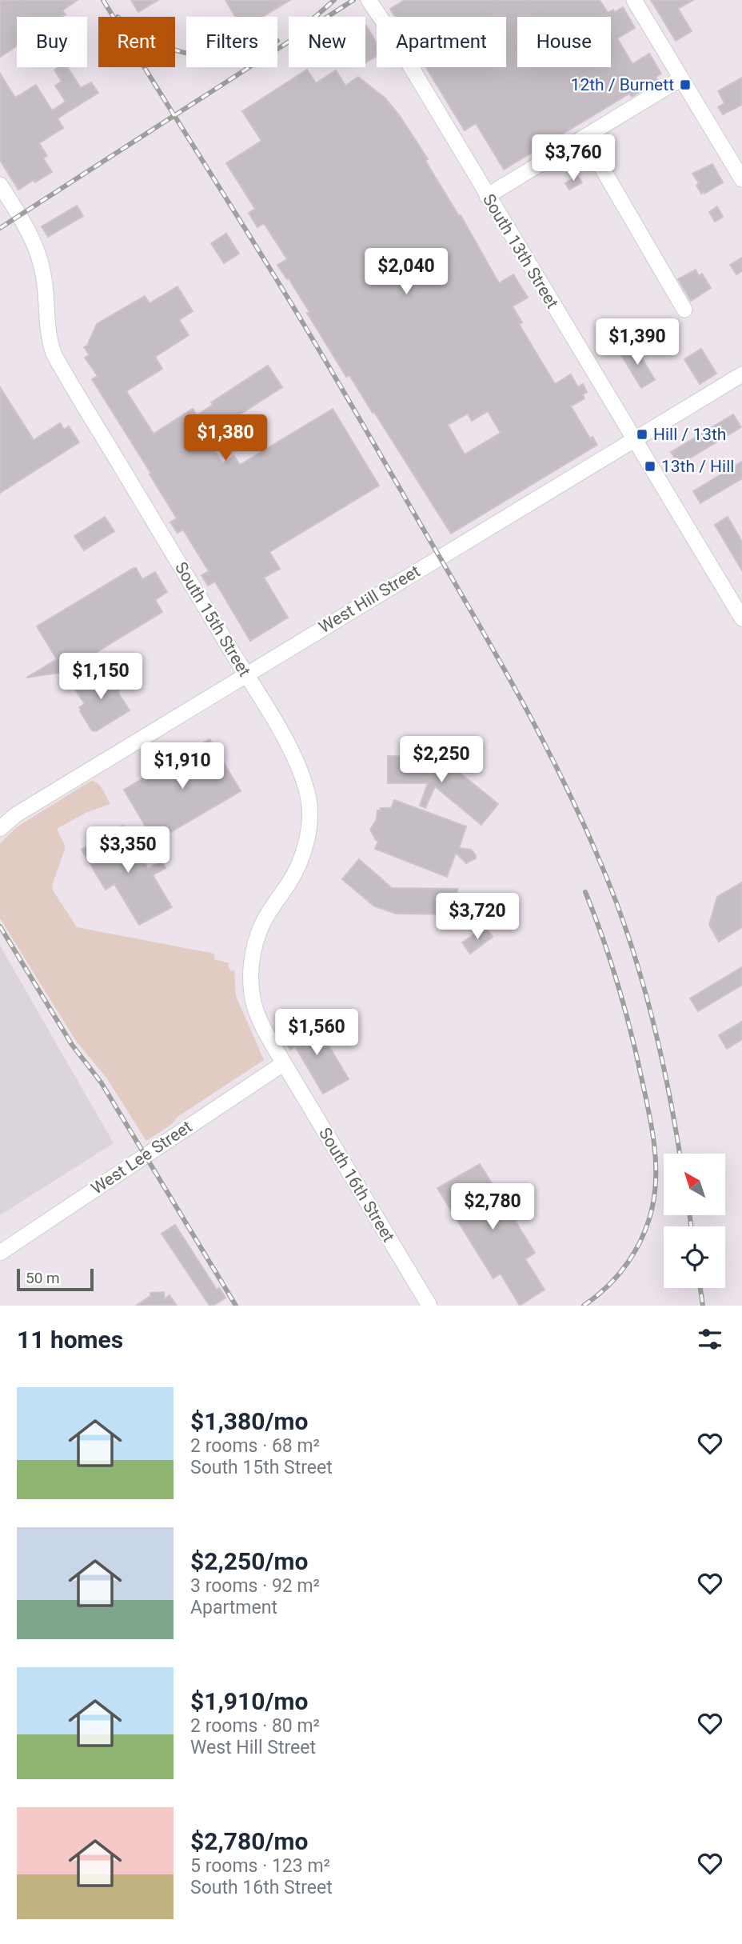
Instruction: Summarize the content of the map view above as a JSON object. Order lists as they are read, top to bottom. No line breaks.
{"streets":{"street":["South 13th Street","West Hill Street","South 15th Street","West Lee Street","South 16th Street"]},"crossings":[["South 13th Street","West Hill Street"],["West Hill Street","South 15th Street"],["South 15th Street","West Lee Street"],["South 15th Street","South 16th Street"],["West Lee Street","South 16th Street"]],"places":{"transit":["12th / Burnett","Hill / 13th","13th / Hill"]},"scale_bar":"50 m","north":"top left","page":{"chip":["Buy","Rent","Filters","New","Apartment","House"],"price":["$3,760","$2,040","$1,390","$1,380","$1,150","$2,250","$1,910","$3,350","$3,720","$1,560","$2,780"],"scale":"50 m","heading":"11 homes","list":[{"name":"$1,380/mo","note":"2 rooms · 68 m² · South 15th Street"},{"name":"$2,250/mo","note":"3 rooms · 92 m² · Apartment"},{"name":"$1,910/mo","note":"2 rooms · 80 m² · West Hill Street"},{"name":"$2,780/mo","note":"5 rooms · 123 m² · South 16th Street"}]}}
